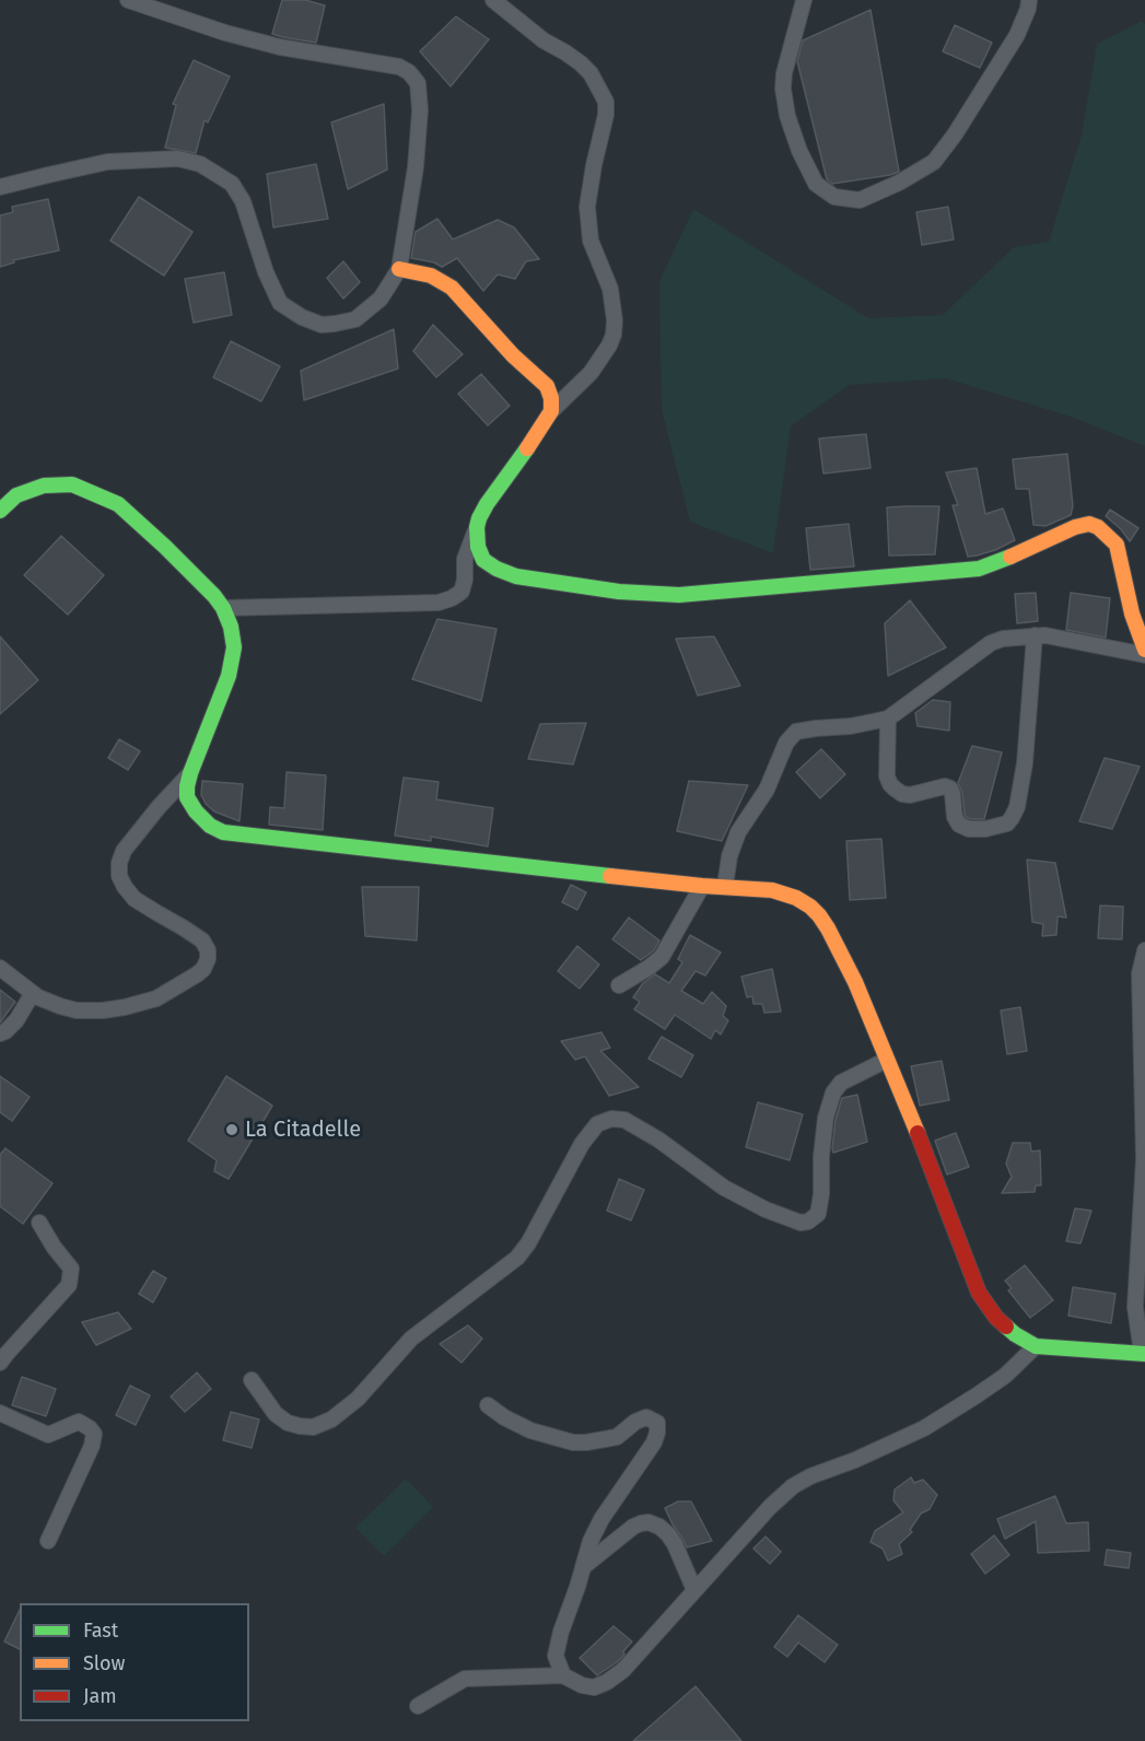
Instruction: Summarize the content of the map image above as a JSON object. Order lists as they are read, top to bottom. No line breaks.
{"places":["La Citadelle"],"legend":["Fast","Slow","Jam"]}
